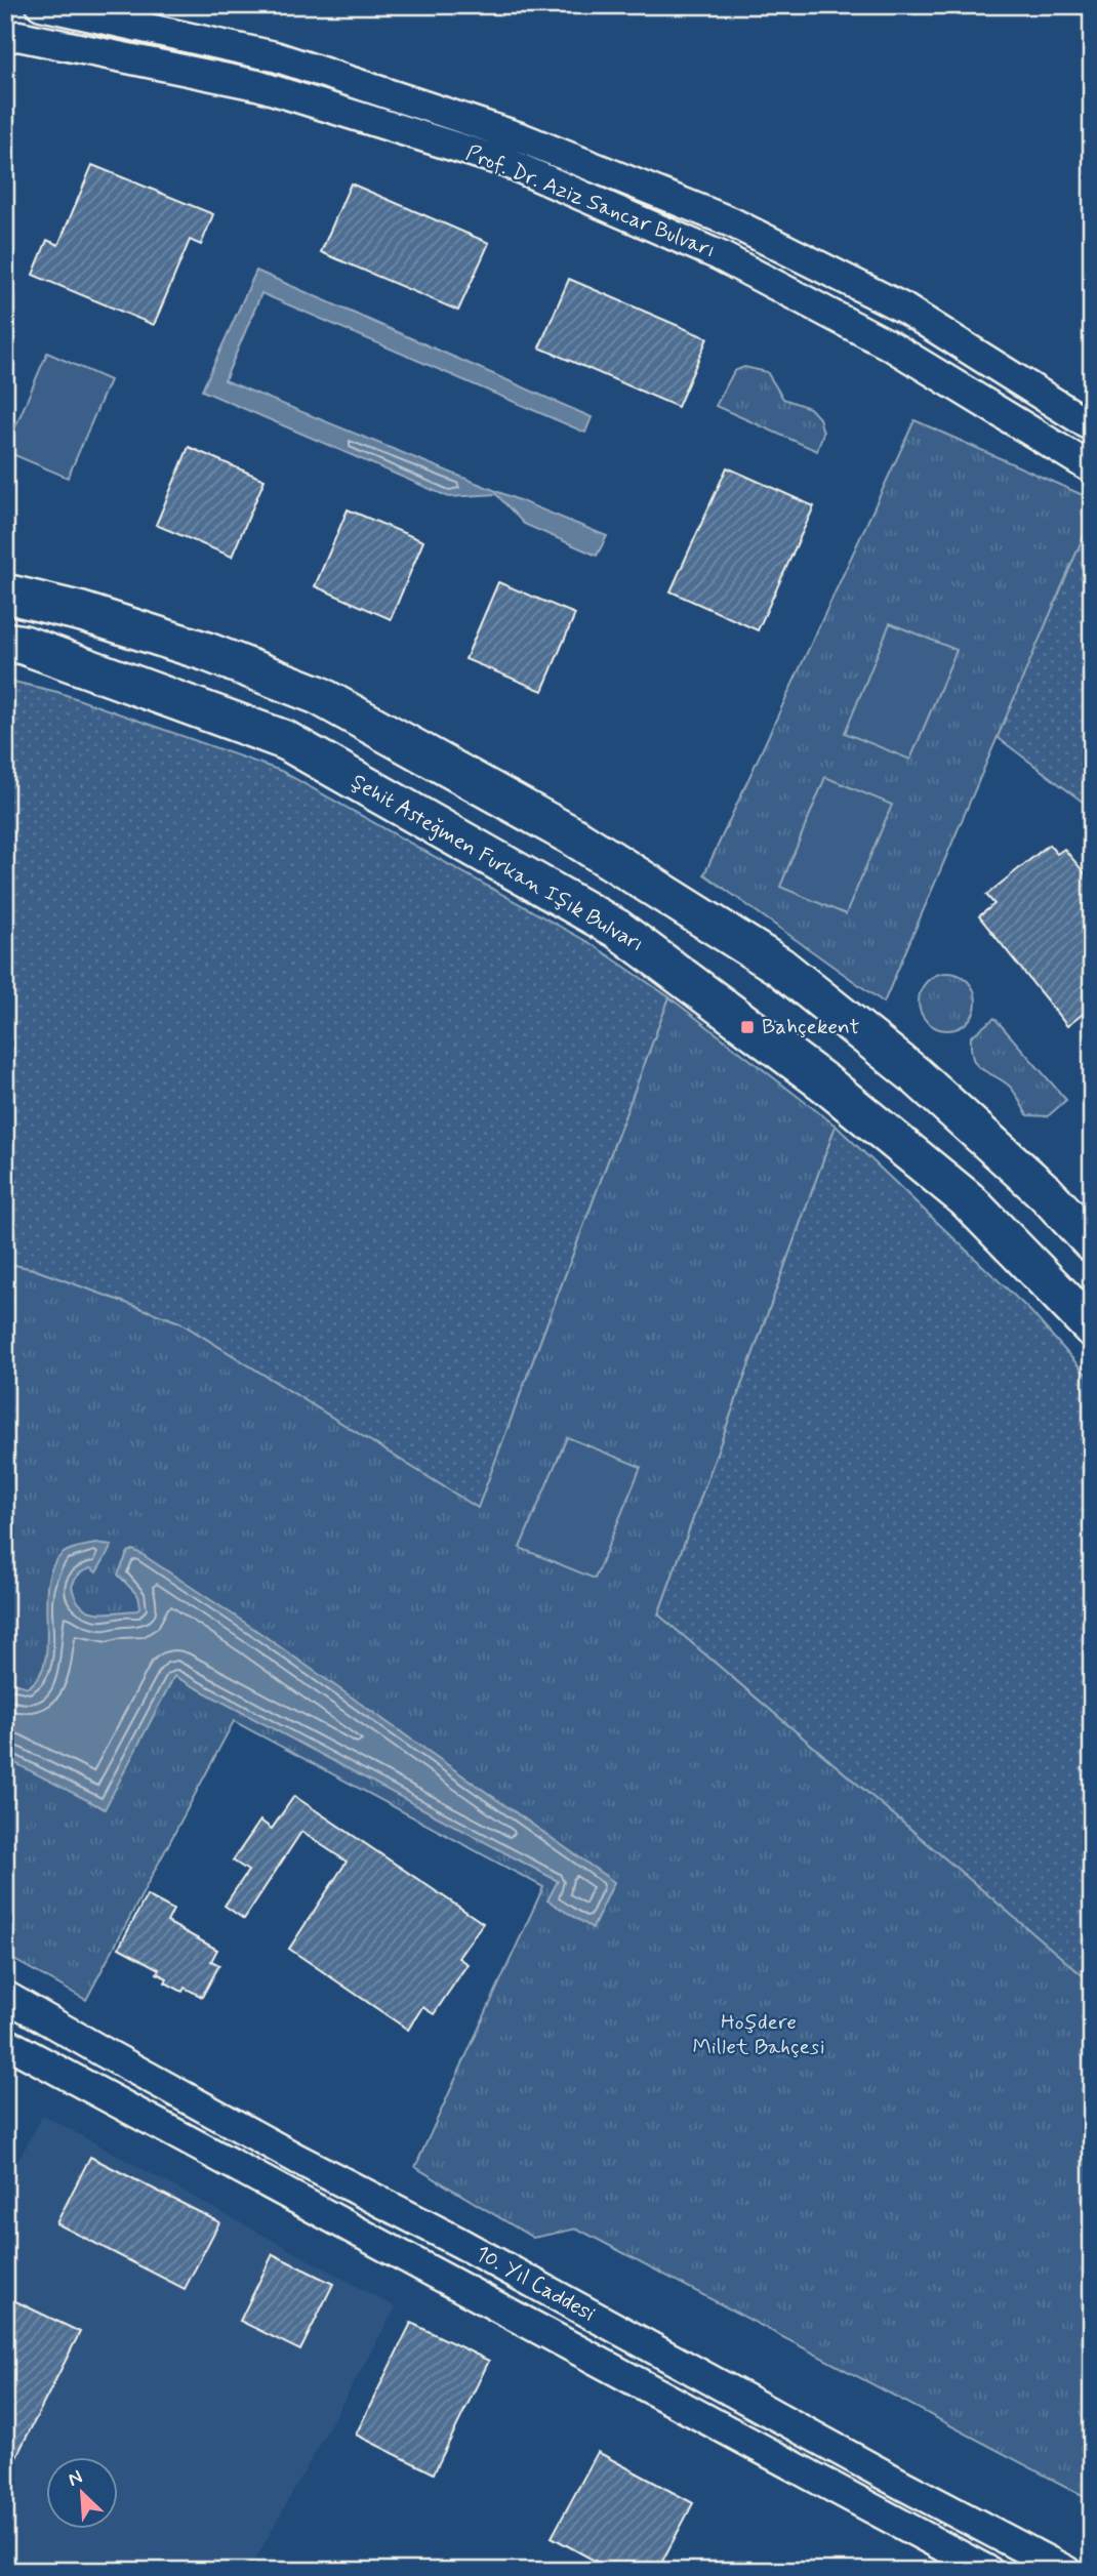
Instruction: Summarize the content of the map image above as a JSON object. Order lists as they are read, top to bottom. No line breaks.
{"streets":{"main road":["Şehit Asteğmen Furkan Işık Bulvarı"],"street":["Prof. Dr. Aziz Sancar Bulvarı","10. Yıl Caddesi"]},"parks":["Hoşdere Millet Bahçesi"],"places":{"transit":["Bahçekent"]},"north":"top left"}
